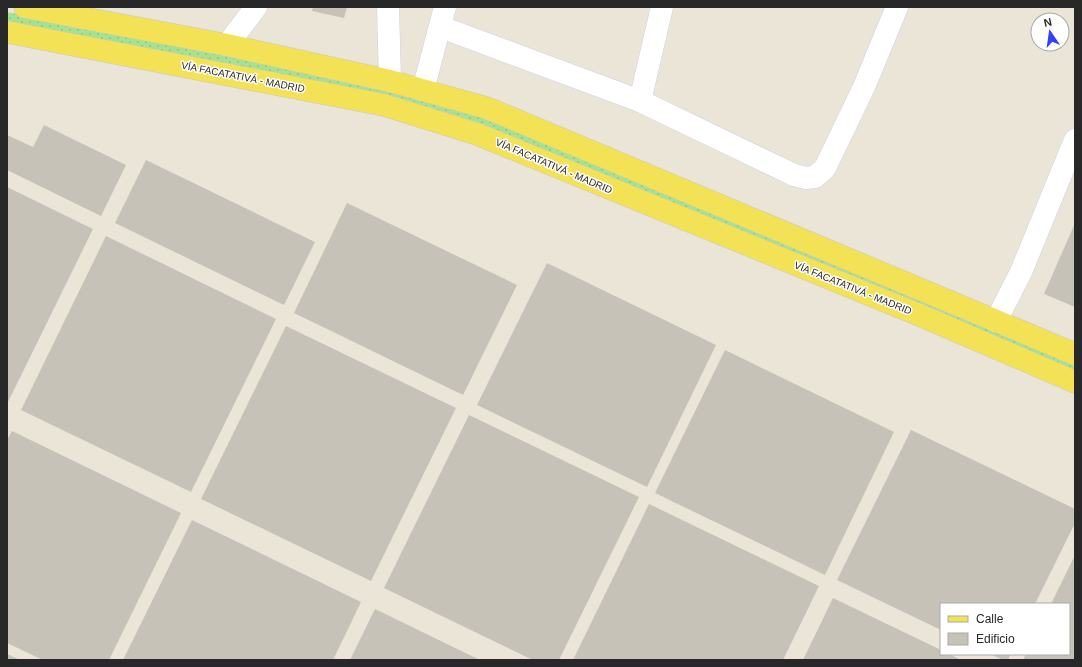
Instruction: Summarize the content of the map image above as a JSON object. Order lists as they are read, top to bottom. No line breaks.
{"streets":{"main road":["VÍA FACATATIVÁ - MADRID"]},"legend":["Calle","Edificio"],"north":"top"}
